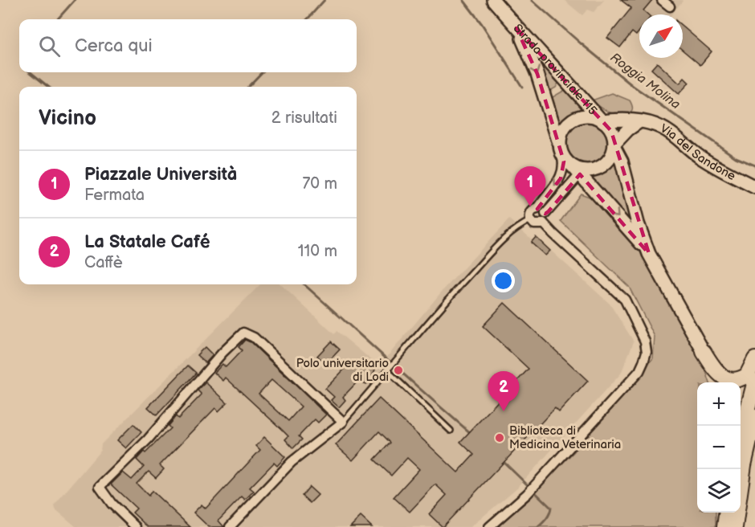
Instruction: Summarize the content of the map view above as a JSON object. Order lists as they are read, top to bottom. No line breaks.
{"streets":{"main road":["Strada provinciale 115","Via del Sandone"]},"crossings":[["Strada provinciale 115","Via del Sandone"]],"water":["Roggia Molina"],"places":["Polo universitario di Lodi","Biblioteca di Medicina Veterinaria"],"north":"top right","page":{"search":"Cerca qui","heading":["Vicino","2 risultati"],"list":[{"mark":"1","name":"Piazzale Università","note":"Fermata","value":"70 m"},{"mark":"2","name":"La Statale Café","note":"Caffè","value":"110 m"}],"pins":["1","2"],"map_buttons":["+","−"]}}
